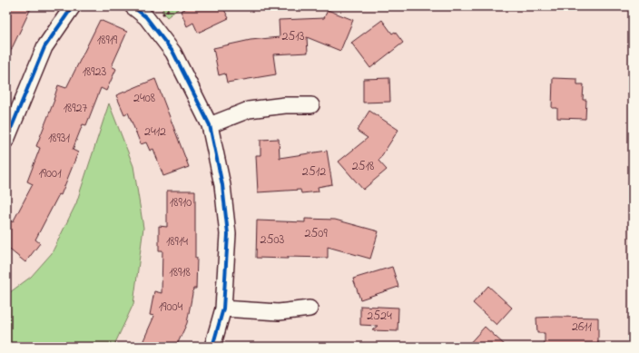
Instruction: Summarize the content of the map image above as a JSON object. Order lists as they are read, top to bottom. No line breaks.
{"house_numbers":["2513","18919","18923","2408","18927","2412","18931","2518","2512","19001","18910","2509","2503","18914","18918","19004","2524","2611"]}
